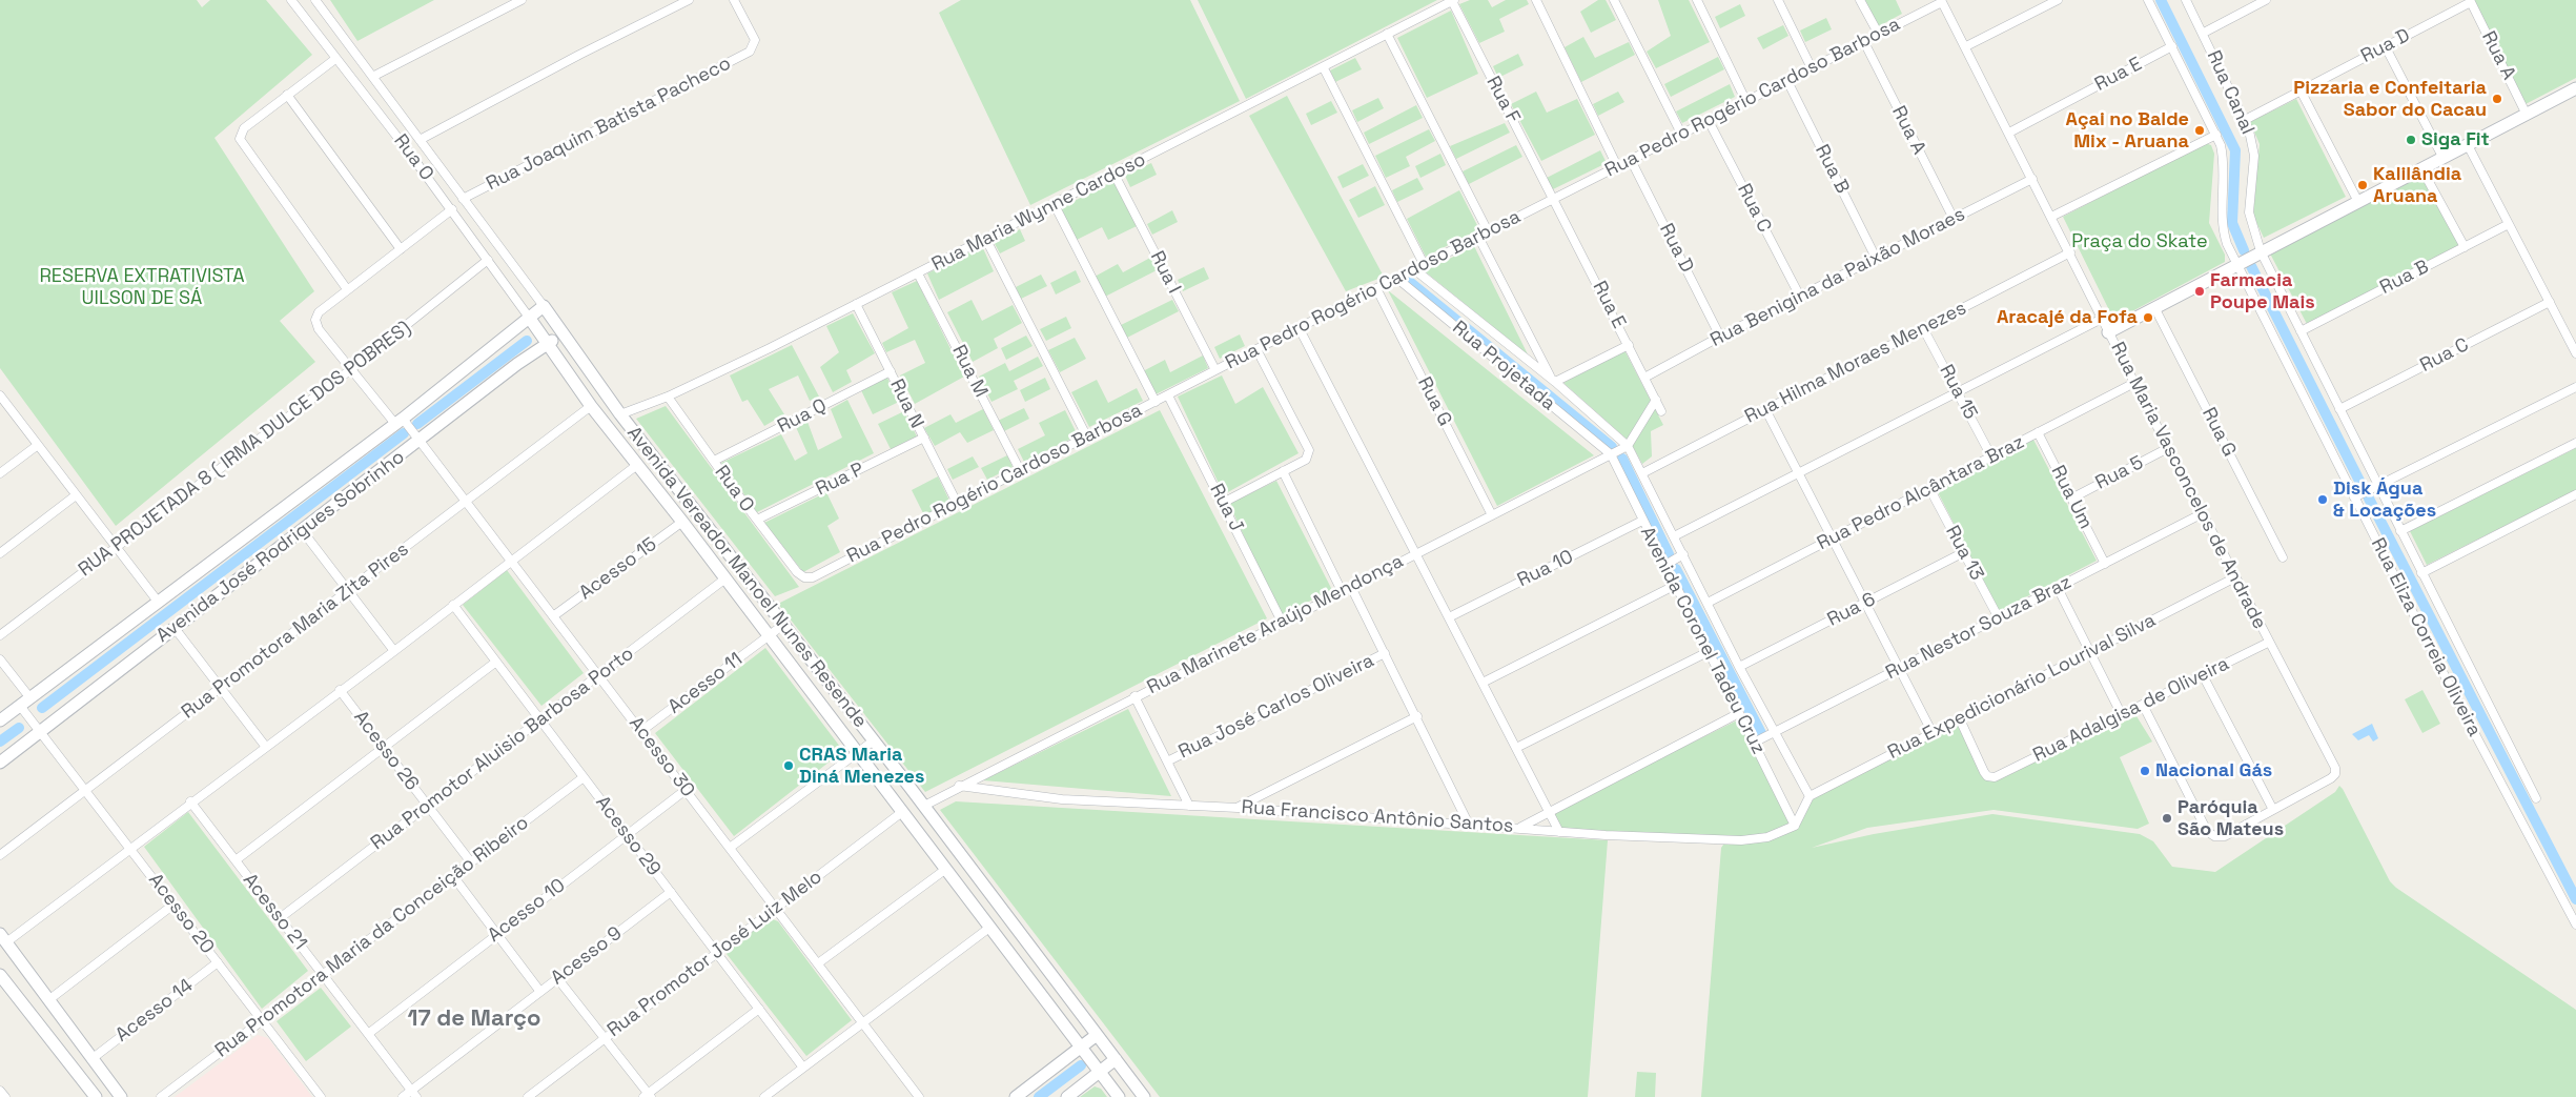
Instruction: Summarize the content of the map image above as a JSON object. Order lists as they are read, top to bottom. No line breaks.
{"streets":{"street":["Rua D","Rua A","Rua E","Rua Canal","Rua Pedro Rogério Cardoso Barbosa","Rua F","Rua Joaquim Batista Pacheco","Rua O","Rua B","Rua C","Rua Maria Wynne Cardoso","Rua I","Rua Benigina da Paixão Moraes","Rua Hilma Moraes Menezes","Rua Projetada","Rua M","Rua 15","Rua G","Rua N","Rua Q","RUA PROJETADA 8 ( IRMA DULCE DOS POBRES)","Rua 5","Rua P","Rua Maria Vasconcelos de Andrade","Rua Pedro Alcântara Braz","Rua Um","Rua J","Avenida José Rodrigues Sobrinho","Rua 13","Acesso 15","Rua 10","Avenida Vereador Manoel Nunes Resende","Rua 6","Rua Marinete Araújo Mendonça","Rua Nestor Souza Braz","Rua Promotora Maria Zita Pires","Rua Eliza Correia Oliveira","Avenida Coronel Tadeu Cruz","Acesso 11","Rua Expedicionário Lourival Silva","Rua José Carlos Oliveira","Rua Adalgisa de Oliveira","Rua Promotor Aluisio Barbosa Porto","Acesso 26","Acesso 30","Rua Francisco Antônio Santos","Acesso 29","Acesso 10","Acesso 21","Acesso 20","Rua Promotora Maria da Conceição Ribeiro","Rua Promotor José Luiz Melo","Acesso 9","Acesso 14"]},"crossings":[["Rua D","Rua A"],["Rua D","Rua Canal"],["Rua D","Rua Pedro Rogério Cardoso Barbosa"],["Rua D","Rua Benigina da Paixão Moraes"],["Rua A","Rua Pedro Rogério Cardoso Barbosa"],["Rua A","Rua Benigina da Paixão Moraes"],["Rua E","Rua Pedro Rogério Cardoso Barbosa"],["Rua E","Rua F"],["Rua E","Rua Benigina da Paixão Moraes"],["Rua E","Rua Maria Vasconcelos de Andrade"],["Rua E","Rua Eliza Correia Oliveira"],["Rua Canal","Rua Eliza Correia Oliveira"],["Rua Pedro Rogério Cardoso Barbosa","Rua F"],["Rua Pedro Rogério Cardoso Barbosa","Rua O"],["Rua Pedro Rogério Cardoso Barbosa","Rua B"],["Rua Pedro Rogério Cardoso Barbosa","Rua C"],["Rua Pedro Rogério Cardoso Barbosa","Rua I"],["Rua Pedro Rogério Cardoso Barbosa","Rua Projetada"],["Rua Pedro Rogério Cardoso Barbosa","Rua M"],["Rua Pedro Rogério Cardoso Barbosa","Rua G"],["Rua Pedro Rogério Cardoso Barbosa","Rua N"],["Rua Pedro Rogério Cardoso Barbosa","Rua Maria Vasconcelos de Andrade"],["Rua Pedro Rogério Cardoso Barbosa","Rua J"],["Rua F","Rua Maria Wynne Cardoso"],["Rua Joaquim Batista Pacheco","Rua O"],["Rua O","Rua Maria Wynne Cardoso"],["Rua O","Rua Q"],["Rua O","RUA PROJETADA 8 ( IRMA DULCE DOS POBRES)"],["Rua O","Rua P"],["Rua O","Avenida José Rodrigues Sobrinho"],["Rua O","Avenida Vereador Manoel Nunes Resende"],["Rua B","Rua Benigina da Paixão Moraes"],["Rua B","Rua Eliza Correia Oliveira"],["Rua C","Rua Benigina da Paixão Moraes"],["Rua C","Rua Eliza Correia Oliveira"],["Rua Maria Wynne Cardoso","Rua I"],["Rua Maria Wynne Cardoso","Rua M"],["Rua Maria Wynne Cardoso","Rua N"],["Rua Maria Wynne Cardoso","Avenida Vereador Manoel Nunes Resende"],["Rua Benigina da Paixão Moraes","Rua Maria Vasconcelos de Andrade"],["Rua Hilma Moraes Menezes","Rua 15"],["Rua Hilma Moraes Menezes","Rua Maria Vasconcelos de Andrade"],["Rua Hilma Moraes Menezes","Avenida Coronel Tadeu Cruz"],["Rua Projetada","Rua Marinete Araújo Mendonça"],["Rua Projetada","Avenida Coronel Tadeu Cruz"],["Rua 15","Rua Pedro Alcântara Braz"],["Rua G","Rua Marinete Araújo Mendonça"],["Rua N","Rua Q"],["Rua N","Rua P"],["RUA PROJETADA 8 ( IRMA DULCE DOS POBRES)","Acesso 30"],["Rua 5","Rua Maria Vasconcelos de Andrade"],["Rua 5","Rua Um"],["Rua Maria Vasconcelos de Andrade","Rua Pedro Alcântara Braz"],["Rua Maria Vasconcelos de Andrade","Rua Nestor Souza Braz"],["Rua Maria Vasconcelos de Andrade","Rua Expedicionário Lourival Silva"],["Rua Maria Vasconcelos de Andrade","Rua Adalgisa de Oliveira"],["Rua Pedro Alcântara Braz","Rua Um"],["Rua Pedro Alcântara Braz","Rua 13"],["Rua Pedro Alcântara Braz","Avenida Coronel Tadeu Cruz"],["Rua Um","Rua Nestor Souza Braz"],["Rua J","Rua Marinete Araújo Mendonça"],["Avenida José Rodrigues Sobrinho","Avenida Vereador Manoel Nunes Resende"],["Avenida José Rodrigues Sobrinho","Acesso 30"],["Avenida José Rodrigues Sobrinho","Acesso 20"],["Rua 13","Rua 6"],["Rua 13","Rua Nestor Souza Braz"],["Acesso 15","Avenida Vereador Manoel Nunes Resende"],["Acesso 15","Acesso 30"],["Rua 10","Avenida Coronel Tadeu Cruz"],["Avenida Vereador Manoel Nunes Resende","Rua Marinete Araújo Mendonça"],["Avenida Vereador Manoel Nunes Resende","Rua Promotora Maria Zita Pires"],["Avenida Vereador Manoel Nunes Resende","Acesso 11"],["Avenida Vereador Manoel Nunes Resende","Rua Promotor Aluisio Barbosa Porto"],["Avenida Vereador Manoel Nunes Resende","Rua Promotor José Luiz Melo"],["Rua 6","Avenida Coronel Tadeu Cruz"],["Rua Marinete Araújo Mendonça","Avenida Coronel Tadeu Cruz"],["Rua Marinete Araújo Mendonça","Rua Francisco Antônio Santos"],["Rua Nestor Souza Braz","Avenida Coronel Tadeu Cruz"],["Rua Promotora Maria Zita Pires","Acesso 30"],["Rua Promotora Maria Zita Pires","Acesso 20"],["Avenida Coronel Tadeu Cruz","Rua Expedicionário Lourival Silva"],["Avenida Coronel Tadeu Cruz","Rua Francisco Antônio Santos"],["Acesso 11","Acesso 30"],["Rua Expedicionário Lourival Silva","Rua Adalgisa de Oliveira"],["Rua Promotor Aluisio Barbosa Porto","Acesso 26"],["Rua Promotor Aluisio Barbosa Porto","Acesso 30"],["Rua Promotor Aluisio Barbosa Porto","Acesso 29"],["Rua Promotor Aluisio Barbosa Porto","Acesso 21"],["Acesso 26","Rua Promotora Maria da Conceição Ribeiro"],["Acesso 30","Acesso 10"],["Acesso 30","Rua Promotor José Luiz Melo"],["Acesso 29","Acesso 10"],["Acesso 29","Rua Promotora Maria da Conceição Ribeiro"],["Acesso 29","Rua Promotor José Luiz Melo"],["Acesso 29","Acesso 9"],["Acesso 10","Acesso 21"],["Acesso 21","Rua Promotora Maria da Conceição Ribeiro"],["Acesso 21","Acesso 9"],["Acesso 20","Rua Promotora Maria da Conceição Ribeiro"],["Acesso 20","Acesso 14"]],"districts":["17 de Março"],"parks":["Praça do Skate","RESERVA EXTRATIVISTA UILSON DE SÁ"],"places":["Pizzaria e Confeitaria Sabor do Cacau","Açai no Balde Mix - Aruana","Siga Fit","Kalilândia Aruana","Farmacia Poupe Mais","Aracajé da Fofa","Disk Água & Locações","CRAS Maria Diná Menezes","Nacional Gás","Paróquia São Mateus"]}
